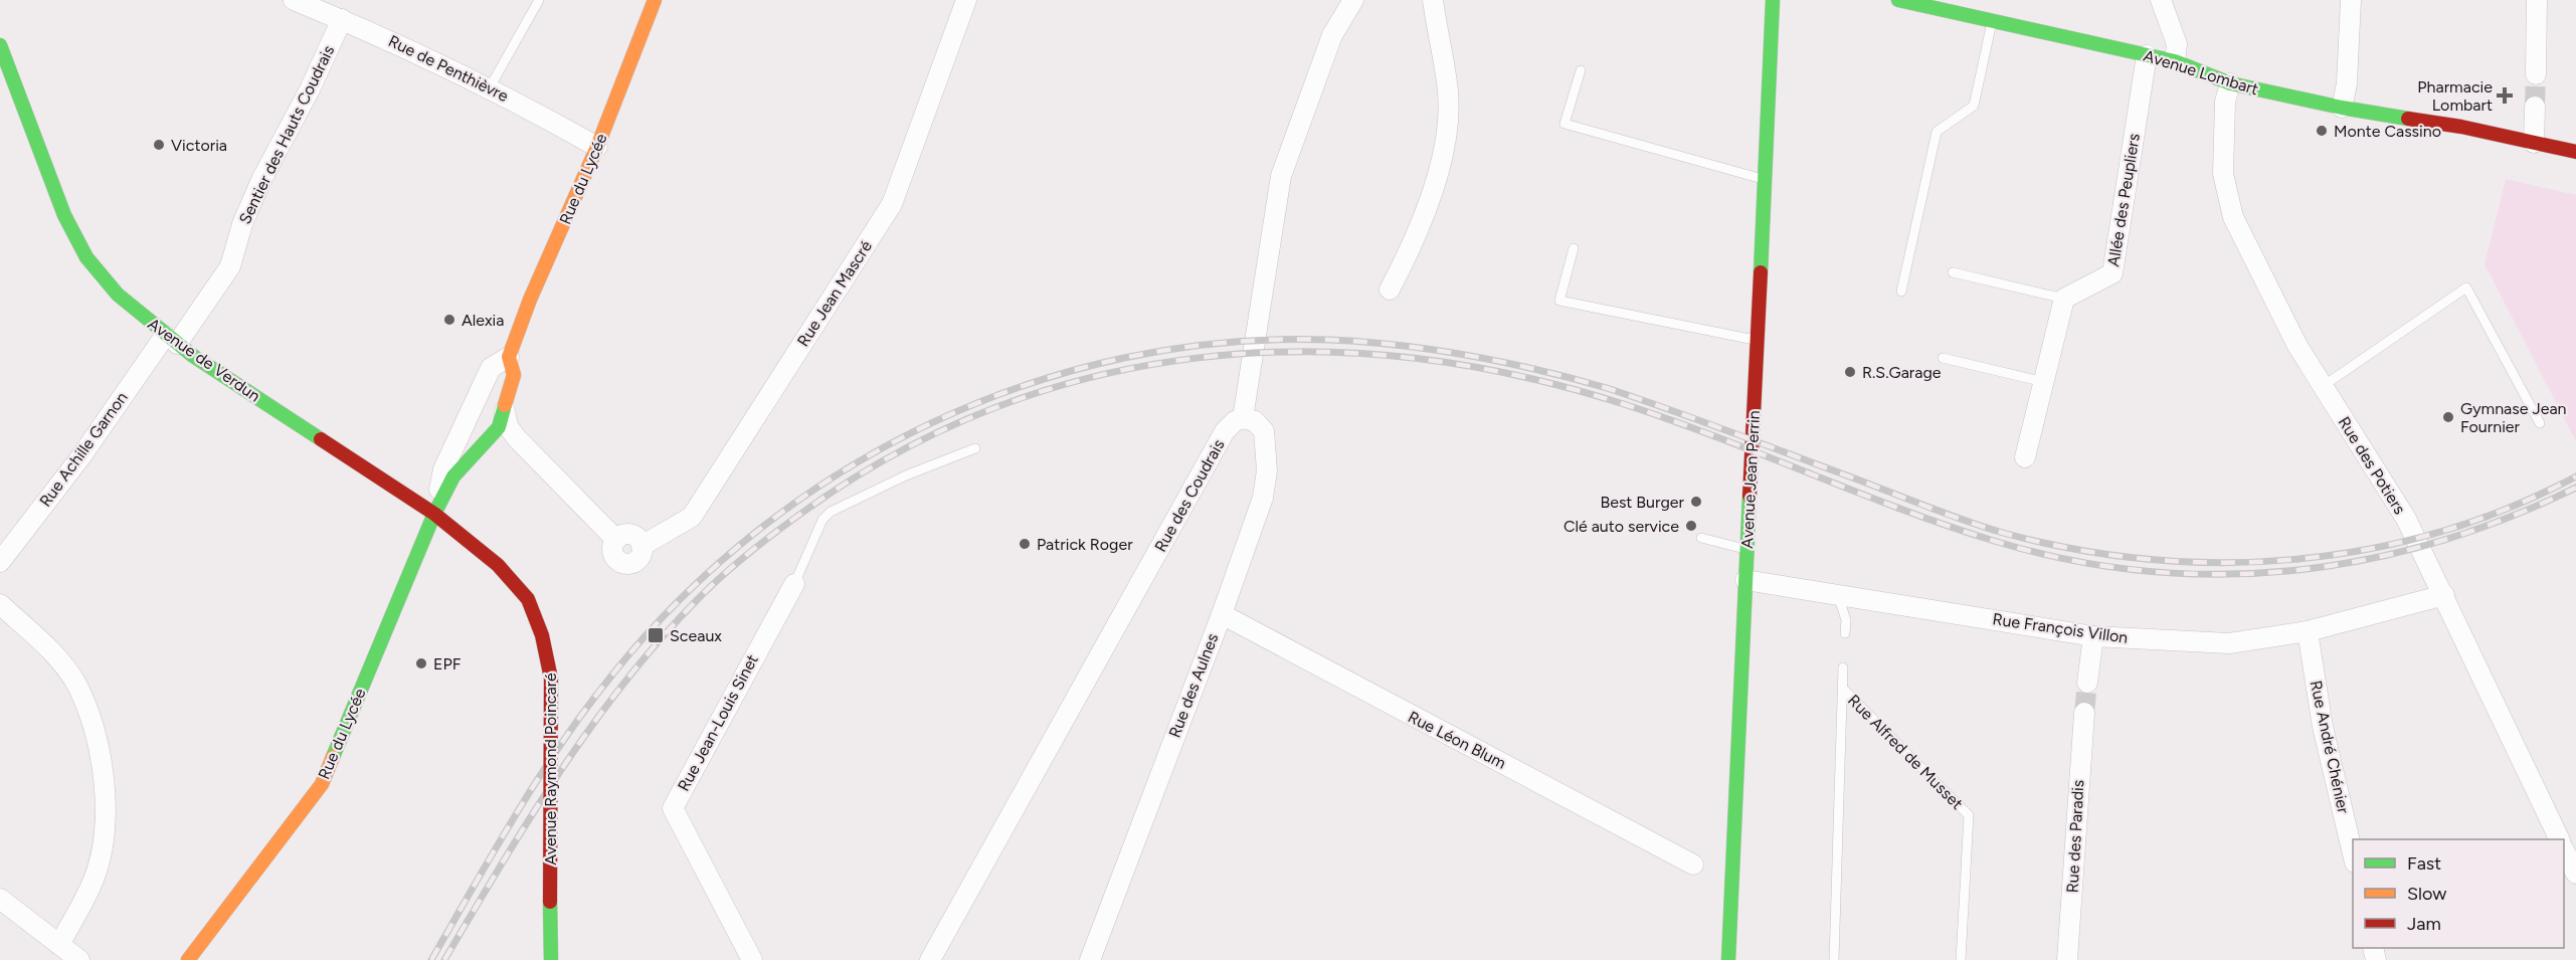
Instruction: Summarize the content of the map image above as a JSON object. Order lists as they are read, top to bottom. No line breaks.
{"streets":{"street":["Rue de Penthièvre","Avenue Lombart","Sentier des Hauts Coudrais","Rue du Lycée","Allée des Peupliers","Rue Jean Mascré","Avenue de Verdun","Rue Achille Garnon","Rue des Potiers","Avenue Jean Perrin","Rue des Coudrais","Rue François Villon","Rue des Aulnes","Rue Jean-Louis Sinet","Rue Léon Blum","Rue André Chénier","Avenue Raymond Poincaré","Rue des Paradis"],"lane":["Rue Alfred de Musset"]},"crossings":[["Rue de Penthièvre","Sentier des Hauts Coudrais"],["Rue de Penthièvre","Rue du Lycée"],["Avenue Lombart","Allée des Peupliers"],["Avenue Lombart","Rue des Potiers"],["Sentier des Hauts Coudrais","Avenue de Verdun"],["Sentier des Hauts Coudrais","Rue Achille Garnon"],["Rue du Lycée","Rue Jean Mascré"],["Rue du Lycée","Avenue de Verdun"],["Rue du Lycée","Avenue Raymond Poincaré"],["Avenue de Verdun","Rue Achille Garnon"],["Avenue de Verdun","Avenue Raymond Poincaré"],["Rue des Potiers","Rue François Villon"],["Avenue Jean Perrin","Rue François Villon"],["Rue des Coudrais","Rue des Aulnes"],["Rue François Villon","Rue André Chénier"],["Rue des Aulnes","Rue Léon Blum"]],"places":{"health":["Pharmacie Lombart"],"other":["Monte Cassino","Victoria","Alexia","R.S.Garage","Gymnase Jean Fournier","Best Burger","Clé auto service","Patrick Roger","EPF"],"transit":["Sceaux"]},"legend":["Fast","Slow","Jam"]}
